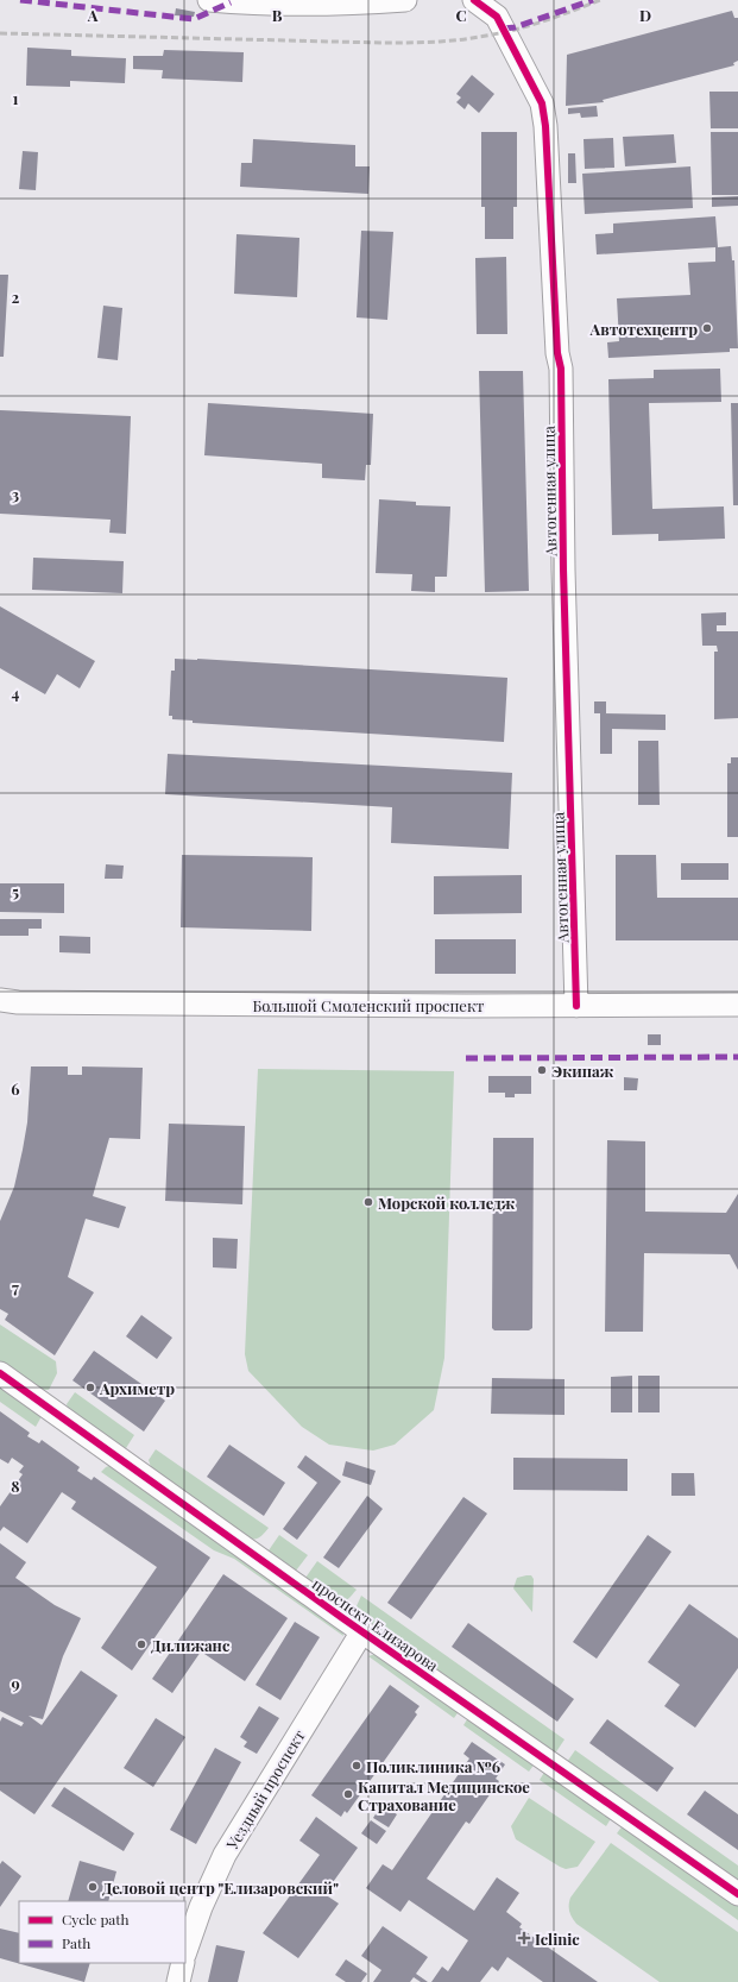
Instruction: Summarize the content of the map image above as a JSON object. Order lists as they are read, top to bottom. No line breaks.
{"streets":{"street":["Автогенная улица","Большой Смоленский проспект","проспект Елизарова","Уездный проспект"]},"crossings":[["Автогенная улица","Большой Смоленский проспект"],["проспект Елизарова","Уездный проспект"]],"places":{"other":["Автотехцентр","Экипаж","Морской колледж","Архиметр","Дилижанс","Поликлиника №6","Капитал Медицинское Страхование","Деловой центр \"Елизаровский\""],"health":["Iclinic"]},"legend":["Cycle path","Path"],"grid":{"columns":["A","B","C","D"],"rows":["1","2","3","4","5","6","7","8","9"]}}
